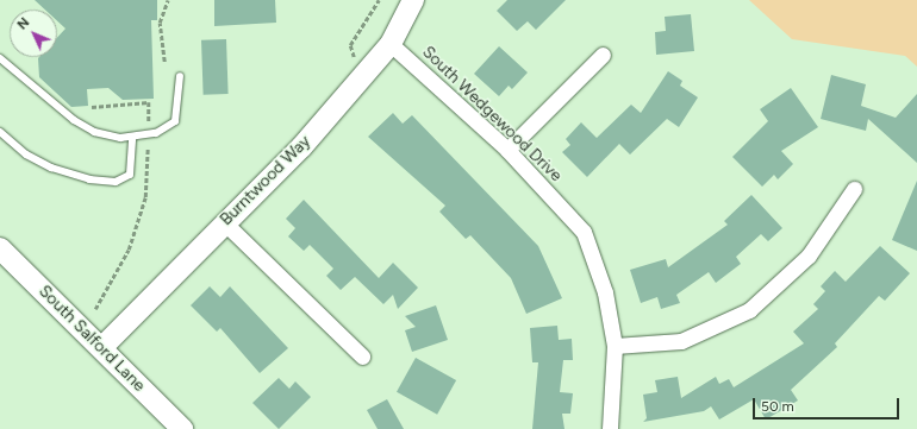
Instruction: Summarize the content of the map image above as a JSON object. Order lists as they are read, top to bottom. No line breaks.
{"streets":{"street":["South Wedgewood Drive","Burntwood Way","South Salford Lane"]},"crossings":[["South Wedgewood Drive","Burntwood Way"],["Burntwood Way","South Salford Lane"]],"scale_bar":"50 m","north":"top left"}
